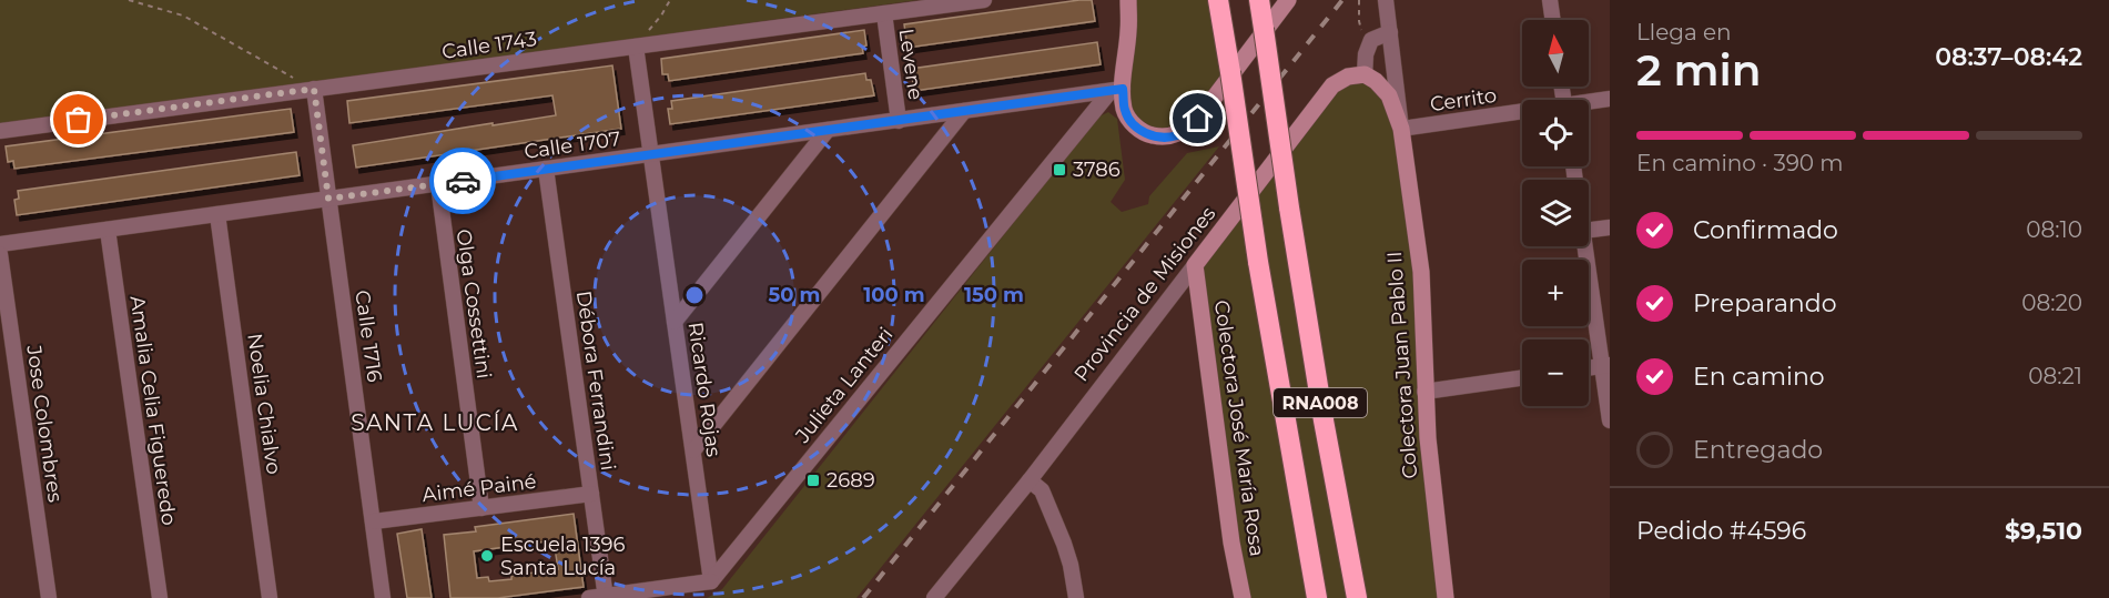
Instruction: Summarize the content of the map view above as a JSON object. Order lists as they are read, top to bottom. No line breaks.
{"streets":{"highway":["RNA008"],"main road":["Provincia de Misiones","Colectora Juan Pablo II","Colectora José María Rosa"],"street":["Calle 1743","Levene","Cerrito","Calle 1707","Olga Cossettini","Calle 1716","Débora Ferrandini","Julieta Lanteri","Ricardo Rojas","Noelia Chialvo","Amalia Celia Figueredo","Jose Colombres","Aimé Painé"]},"crossings":[["Calle 1743","Levene"],["Calle 1743","Calle 1716"],["Calle 1743","Ricardo Rojas"],["Levene","Calle 1707"],["Cerrito","Colectora Juan Pablo II"],["Calle 1707","Olga Cossettini"],["Calle 1707","Calle 1716"],["Calle 1707","Débora Ferrandini"],["Calle 1707","Julieta Lanteri"],["Calle 1707","Ricardo Rojas"],["Calle 1707","Noelia Chialvo"],["Calle 1707","Amalia Celia Figueredo"],["Provincia de Misiones","Colectora Juan Pablo II"],["Provincia de Misiones","Colectora José María Rosa"],["Olga Cossettini","Aimé Painé"],["Calle 1716","Aimé Painé"],["Débora Ferrandini","Aimé Painé"],["Julieta Lanteri","Ricardo Rojas"]],"districts":["SANTA LUCÍA"],"places":{"transit":["3786","2689"],"other":["Escuela 1396 Santa Lucía"]},"north":"top","page":{"heading":["2 min","Llega en","08:37–08:42"],"panel":["Pedido #4596","$9,510"],"map_buttons":["+","−"],"bar":"En camino · 390 m","list":[["Confirmado","08:10"],["Preparando","08:20"],["En camino","08:21"],"Entregado"]},"rings":["50 m","100 m","150 m"]}
